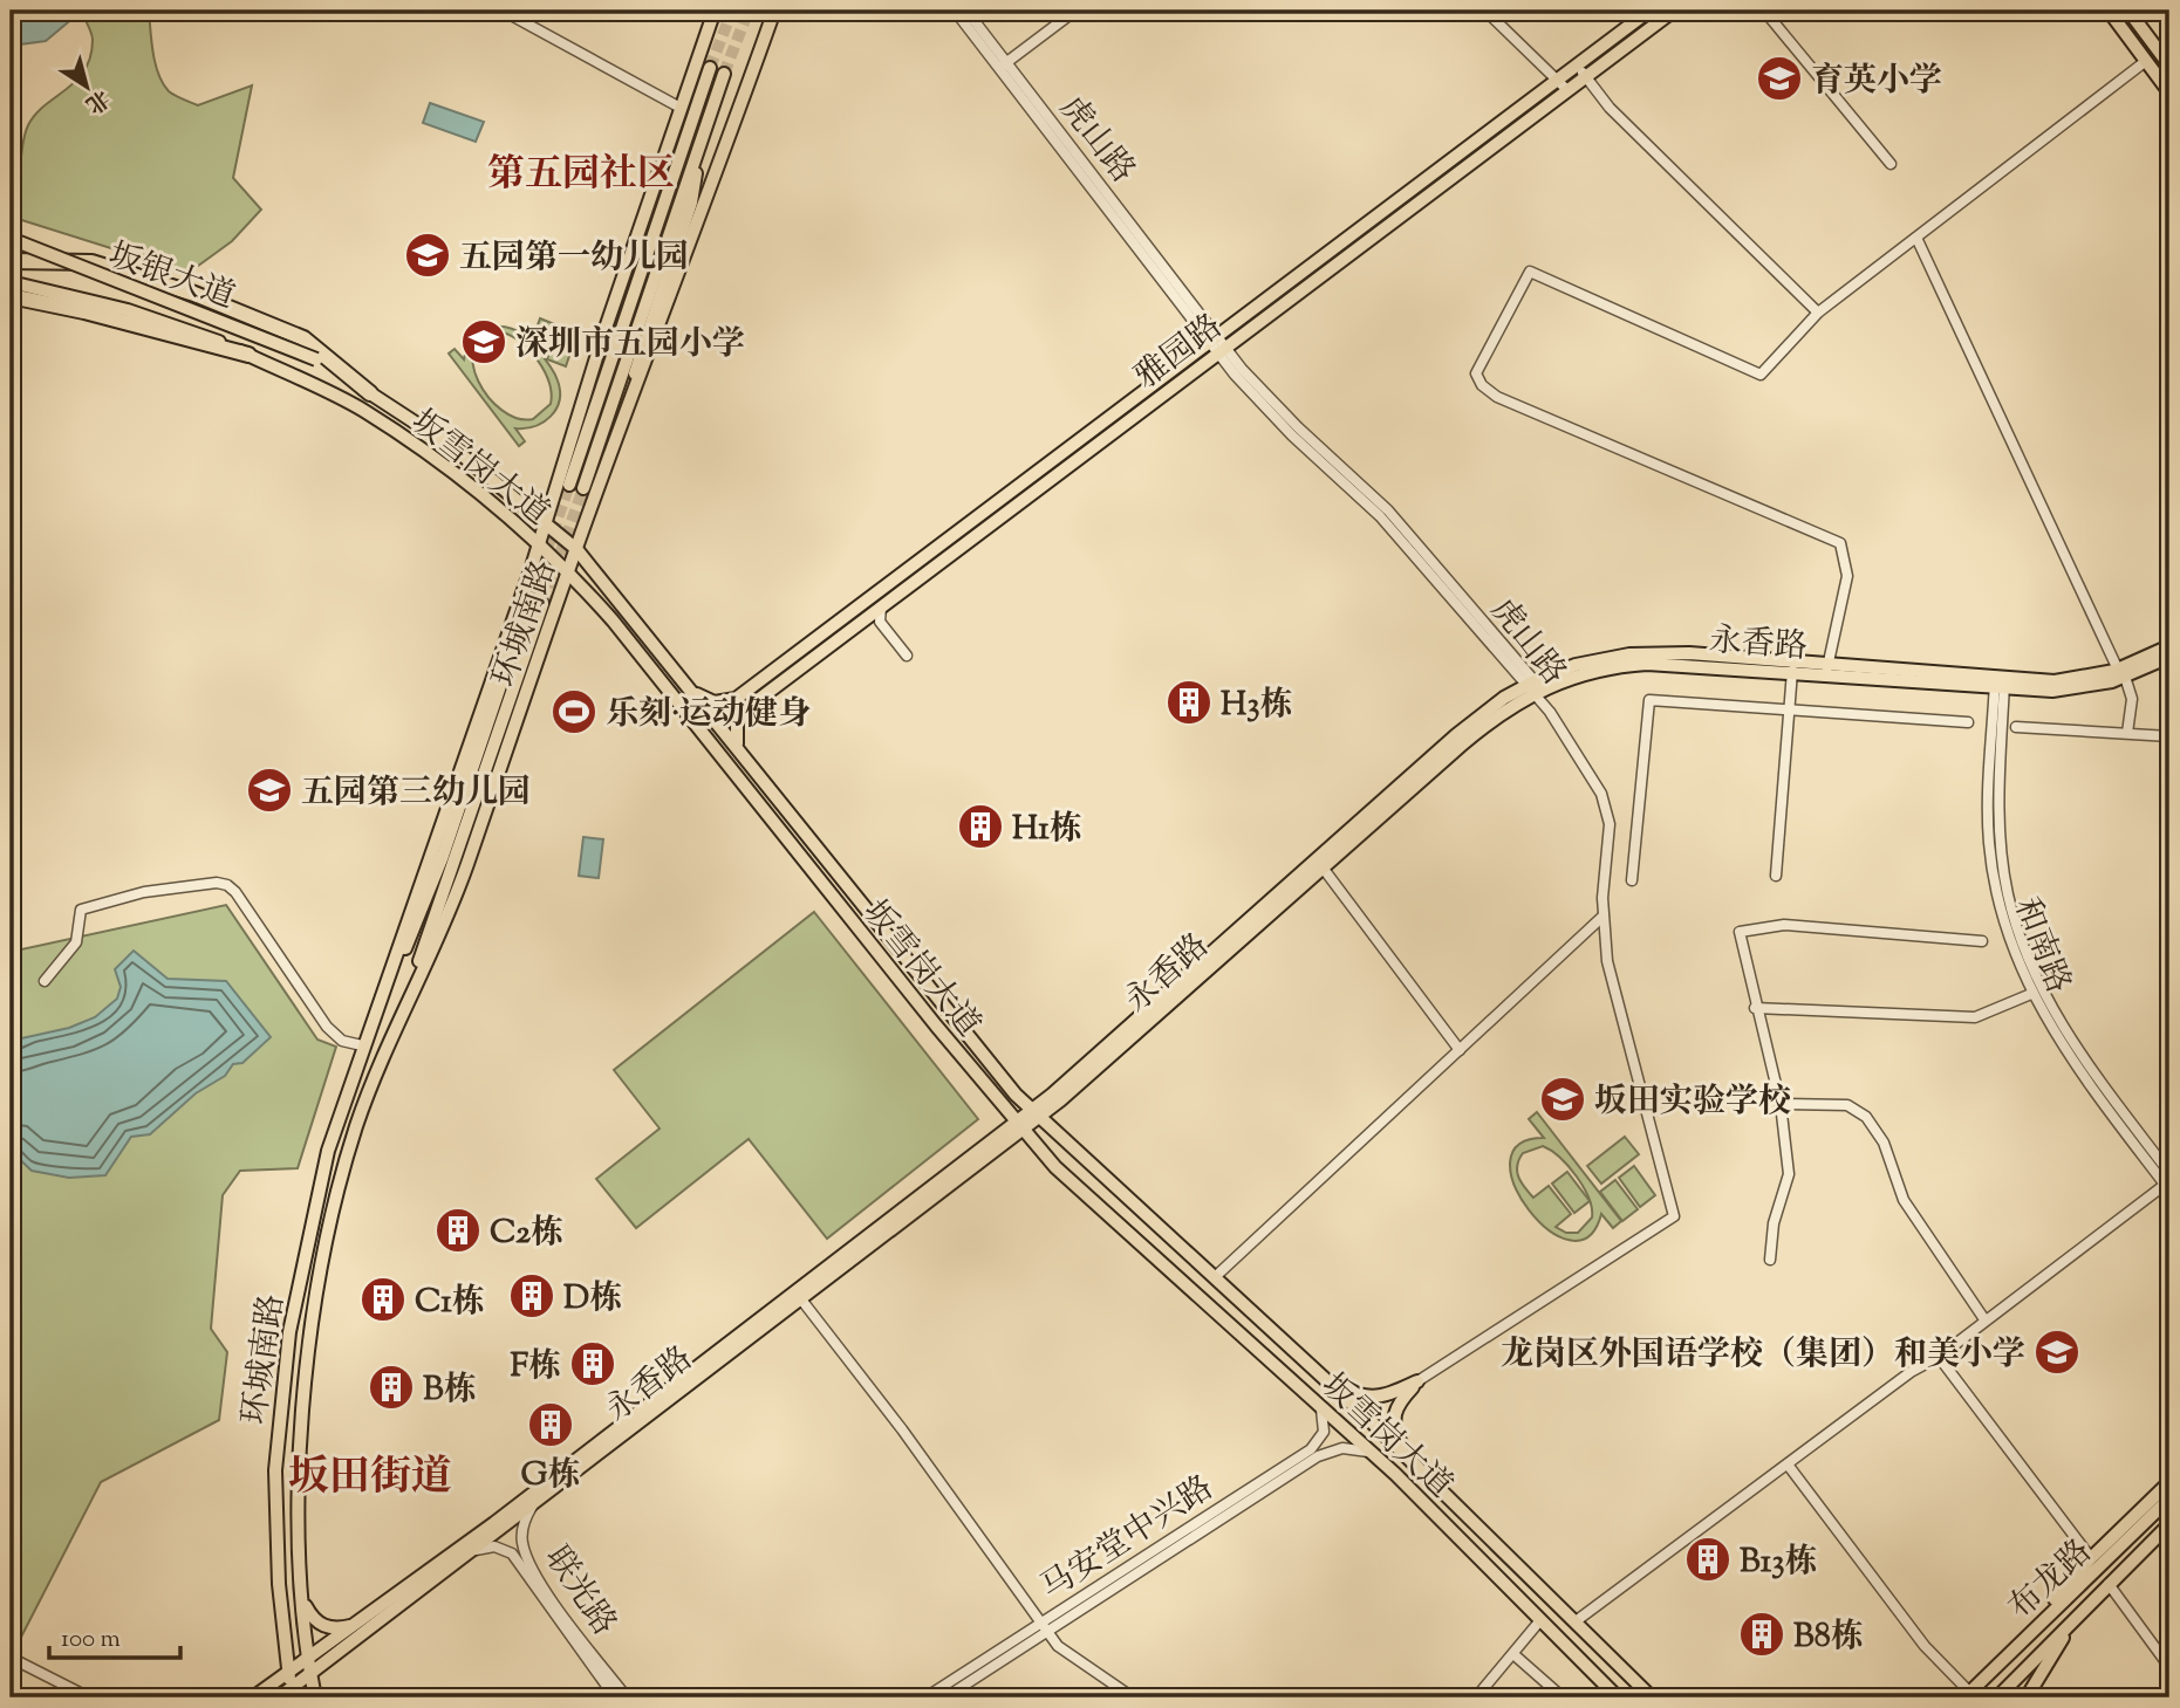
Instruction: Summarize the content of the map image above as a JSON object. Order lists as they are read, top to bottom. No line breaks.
{"streets":{"main road":["坂银大道","雅园路","坂雪岗大道","环城南路","永香路","布龙路"],"street":["虎山路","和南路","马安堂中兴路","联光路"]},"crossings":[["虎山路","雅园路"],["虎山路","永香路"],["坂银大道","坂雪岗大道"],["雅园路","坂雪岗大道"],["坂雪岗大道","环城南路"],["坂雪岗大道","永香路"],["坂雪岗大道","马安堂中兴路"],["环城南路","永香路"],["永香路","和南路"],["永香路","联光路"]],"districts":["第五园社区","坂田街道"],"places":{"school or university":["育英小学","五园第一幼儿园","深圳市五园小学","五园第三幼儿园","坂田实验学校","龙岗区外国语学校（集团）和美小学"],"building":["H3栋","H1栋","C2栋","D栋","C1栋","F栋","B栋","G栋","B13栋","B8栋"],"sports":["乐刻·运动健身"]},"scale_bar":"100 m","north":"bottom right"}
